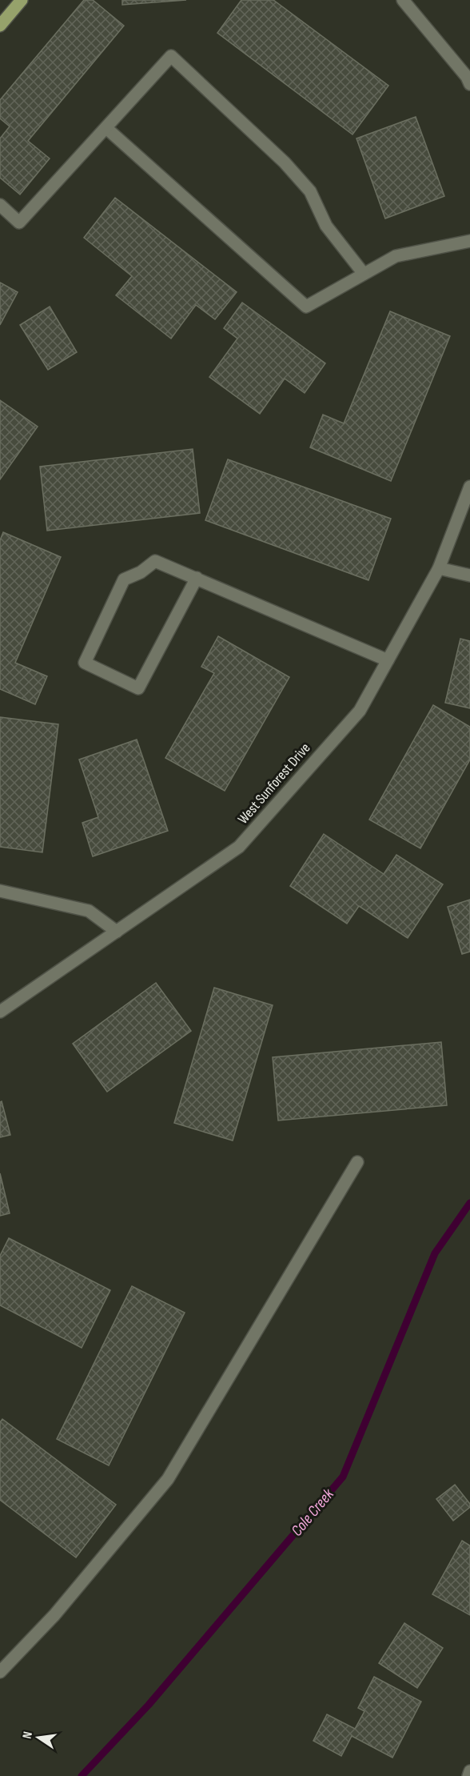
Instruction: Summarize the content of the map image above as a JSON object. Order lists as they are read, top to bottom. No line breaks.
{"streets":{"street":["West Sunforest Drive"]},"water":["Cole Creek"],"north":"left"}
